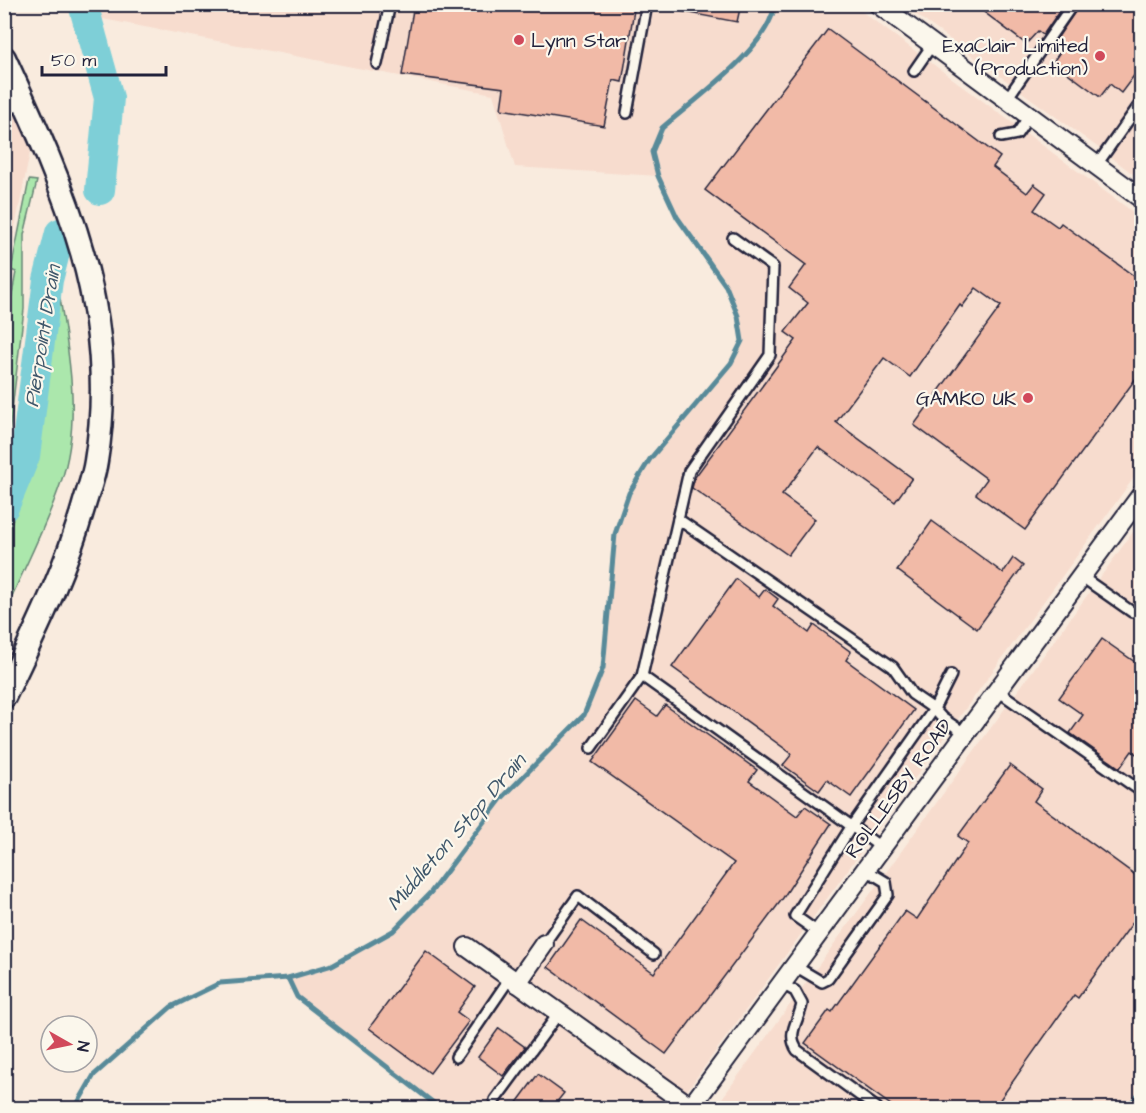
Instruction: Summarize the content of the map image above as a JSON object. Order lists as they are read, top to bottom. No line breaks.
{"streets":{"street":["ROLLESBY ROAD"]},"water":["Pierpoint Drain","Middleton Stop Drain"],"places":["Lynn Star","ExaClair Limited (Production)","GAMKO UK"],"scale_bar":"50 m","north":"right"}
